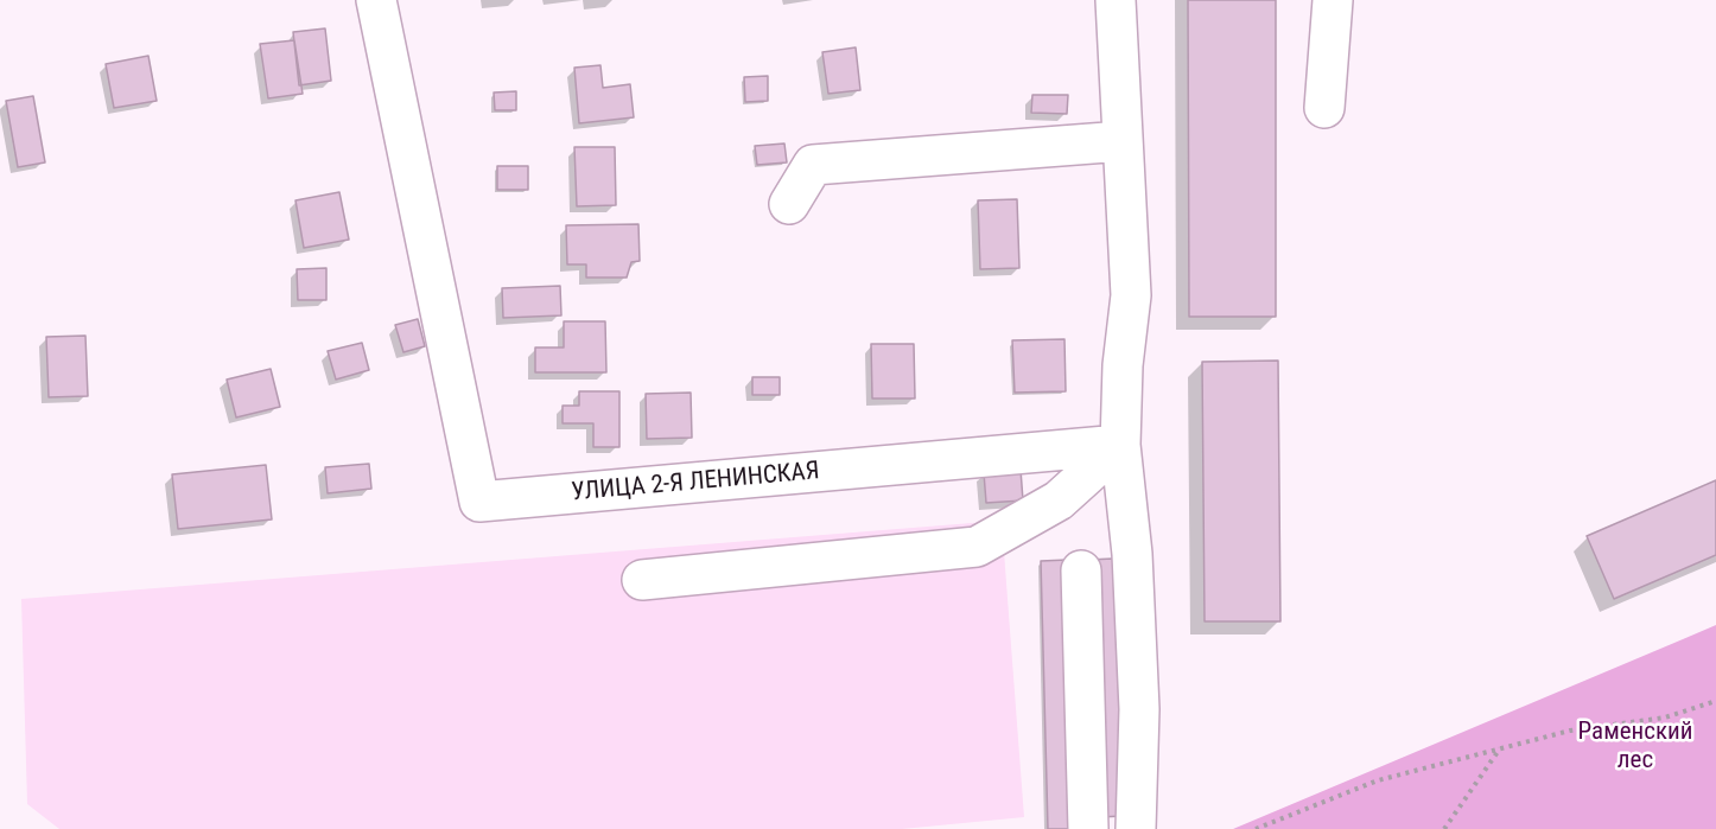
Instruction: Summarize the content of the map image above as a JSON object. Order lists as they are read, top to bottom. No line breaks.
{"streets":{"street":["УЛИЦА 2-Я ЛЕНИНСКАЯ"]},"parks":["Раменский лес"]}
